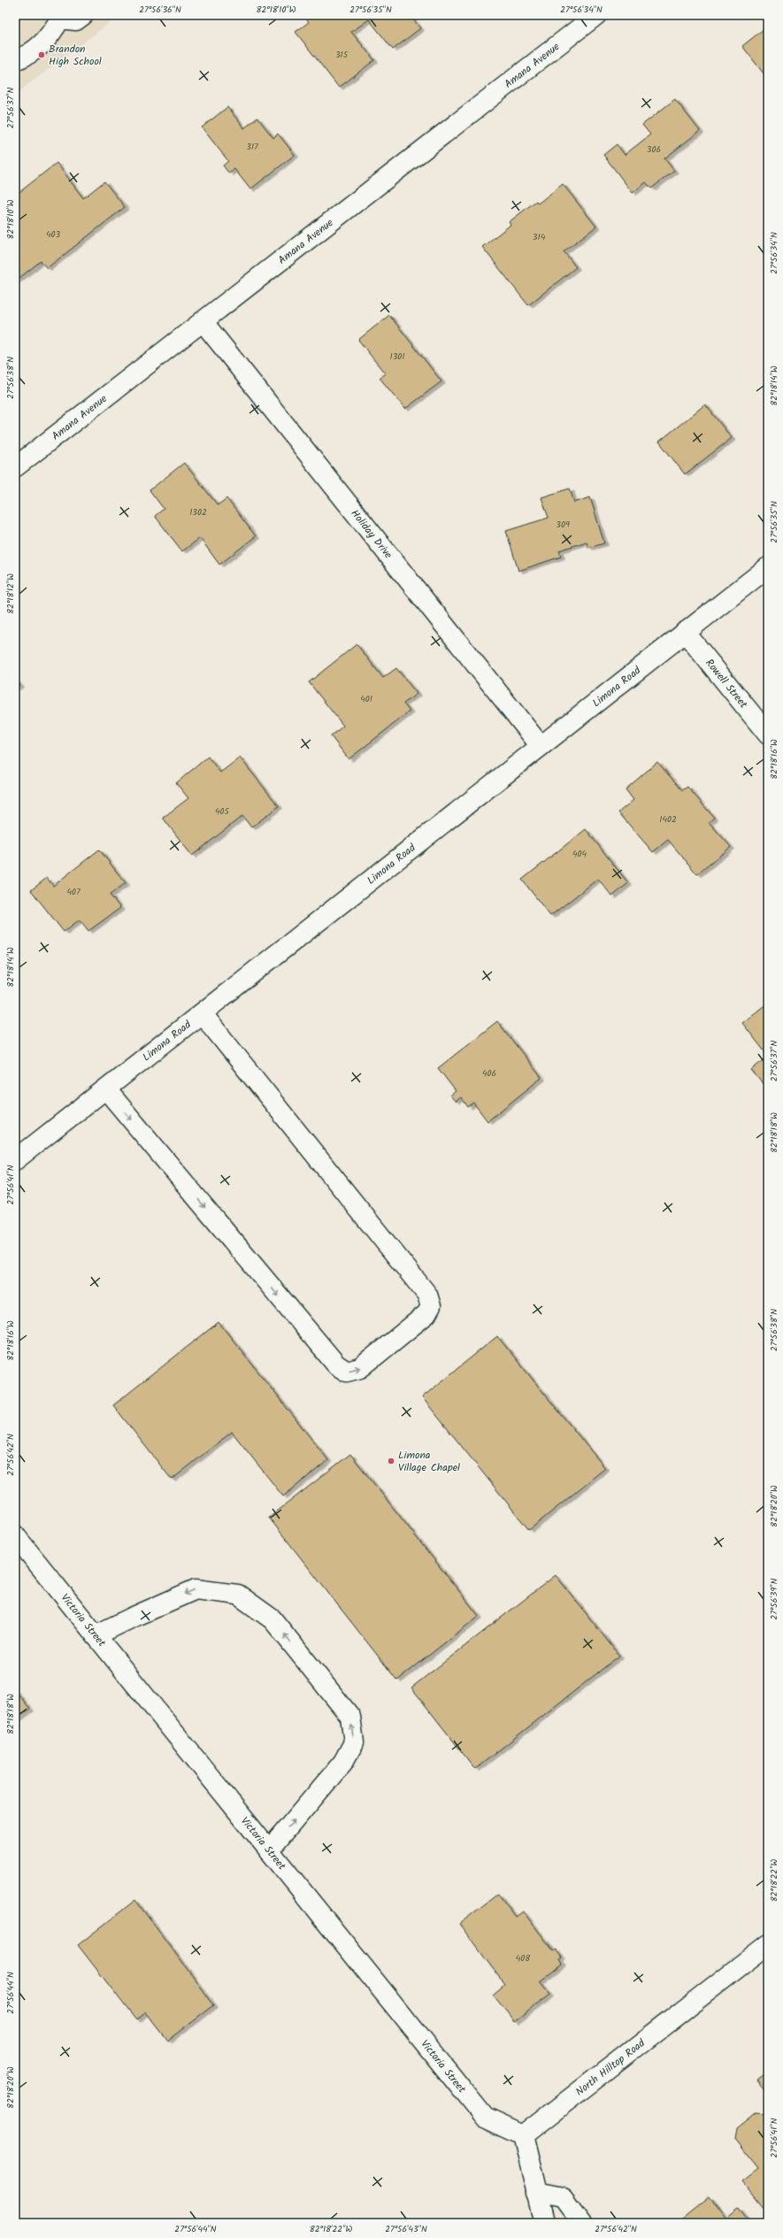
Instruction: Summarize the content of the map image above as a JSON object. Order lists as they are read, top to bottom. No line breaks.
{"streets":{"street":["Amana Avenue","Holiday Drive","Rowell Street","Limona Road","Victoria Street","North Hilltop Road"]},"crossings":[["Amana Avenue","Holiday Drive"],["Holiday Drive","Limona Road"],["Rowell Street","Limona Road"],["Victoria Street","North Hilltop Road"]],"places":["Brandon High School","Limona Village Chapel"],"house_numbers":["315","317","306","403","314","1301","1302","309","401","405","1402","404","407","406","408"],"coordinates":["27°56'36\"N","82°18'10\"W","27°56'35\"N","27°56'34\"N","27°56'37\"N","27°56'38\"N","82°18'14\"W","82°18'12\"W","82°18'16\"W","82°18'18\"W","27°56'41\"N","27°56'42\"N","82°18'20\"W","27°56'39\"N","82°18'22\"W","27°56'44\"N","27°56'43\"N"]}
